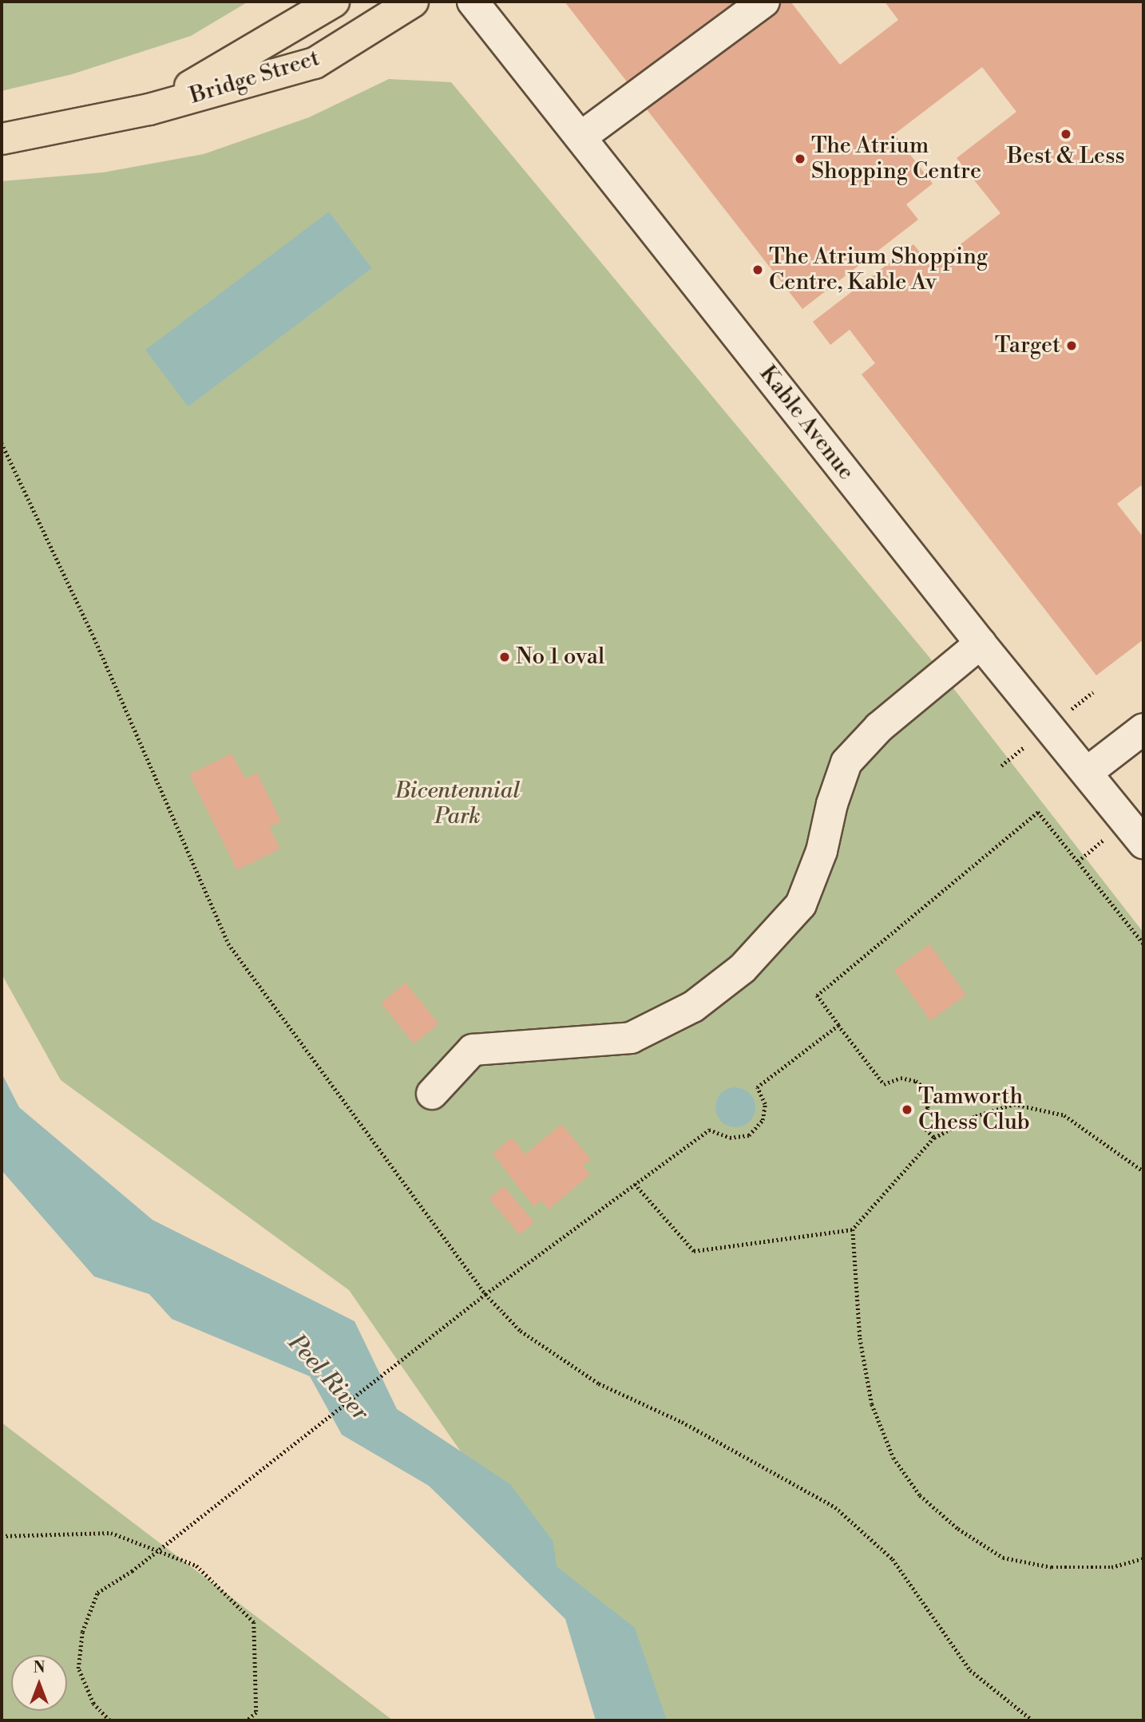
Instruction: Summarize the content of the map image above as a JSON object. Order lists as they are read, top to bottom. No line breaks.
{"streets":{"main road":["Bridge Street"],"street":["Kable Avenue"]},"water":["Peel River"],"parks":["Bicentennial Park"],"places":["Best & Less","The Atrium Shopping Centre","The Atrium Shopping Centre, Kable Av","Target","No 1 oval","Tamworth Chess Club"],"north":"top"}
